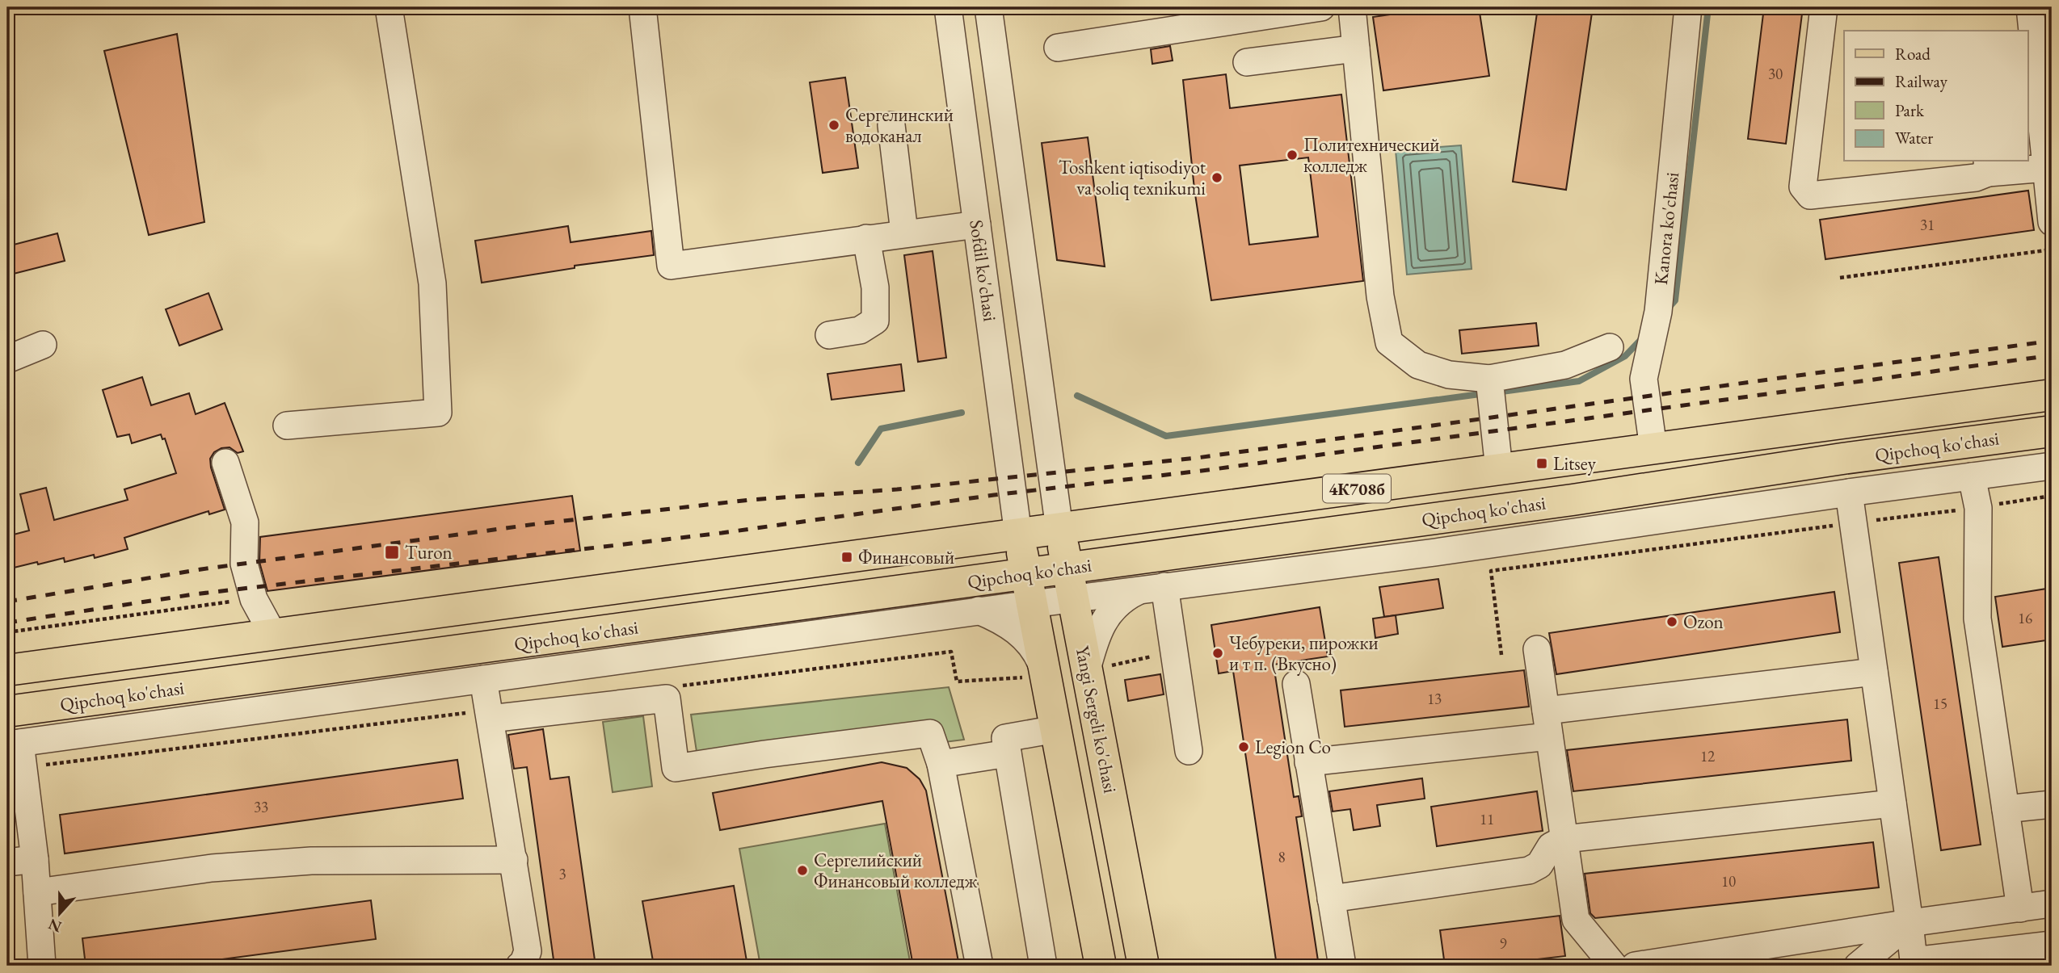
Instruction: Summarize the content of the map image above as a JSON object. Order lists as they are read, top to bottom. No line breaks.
{"streets":{"main road":["Qipchoq ko'chasi","4К708б","Yangi Sergeli ko'chasi"],"street":["Kanora ko'chasi","Sofdil ko'chasi"]},"crossings":[["Kanora ko'chasi","Qipchoq ko'chasi"],["Sofdil ko'chasi","Qipchoq ko'chasi"],["Qipchoq ko'chasi","Yangi Sergeli ko'chasi"]],"places":{"other":["Сергелинский водоканал","Политехнический колледж","Toshkent iqtisodiyot va soliq texnikumi","Ozon","Чебуреки, пирожки и т п. (Вкусно)","Legion Co","Сергелийский Финансовый колледж"],"transit":["Litsey","Turon","Финансовый"]},"house_numbers":["30","31","16","13","15","12","33","11","8","3","10","9"],"legend":["Road","Railway","Park","Water"],"north":"bottom"}
